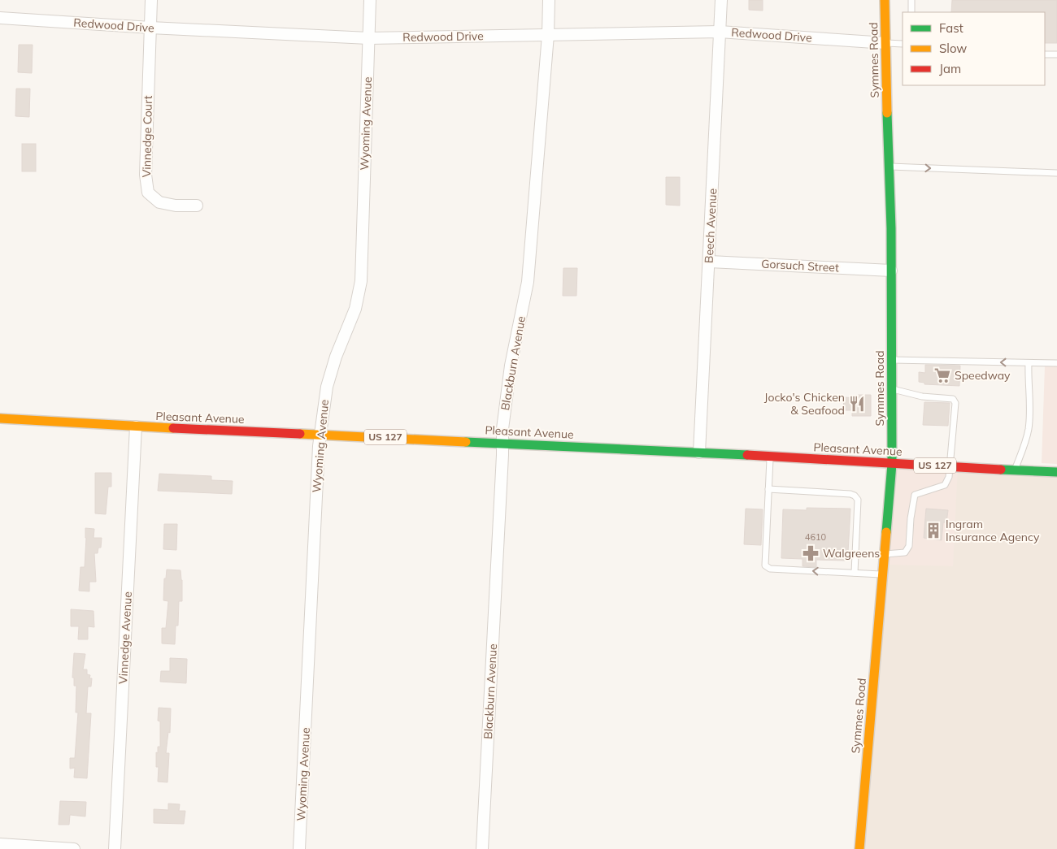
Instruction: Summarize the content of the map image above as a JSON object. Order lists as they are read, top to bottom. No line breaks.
{"streets":{"main road":["Symmes Road","Pleasant Avenue","US 127"],"street":["Redwood Drive","Wyoming Avenue","Vinnedge Court","Beech Avenue","Gorsuch Street","Blackburn Avenue","Vinnedge Avenue"]},"crossings":[["Redwood Drive","Symmes Road"],["Redwood Drive","Wyoming Avenue"],["Redwood Drive","Vinnedge Court"],["Redwood Drive","Beech Avenue"],["Redwood Drive","Blackburn Avenue"],["Symmes Road","Gorsuch Street"],["Symmes Road","Pleasant Avenue"],["Wyoming Avenue","Pleasant Avenue"],["Beech Avenue","Gorsuch Street"],["Beech Avenue","Pleasant Avenue"],["Blackburn Avenue","Pleasant Avenue"],["Pleasant Avenue","Vinnedge Avenue"]],"places":{"supermarket":["Speedway"],"restaurant":["Jocko's Chicken & Seafood"],"building":["Ingram Insurance Agency"],"pharmacy":["Walgreens"]},"house_numbers":["4610"],"legend":["Fast","Slow","Jam"]}
